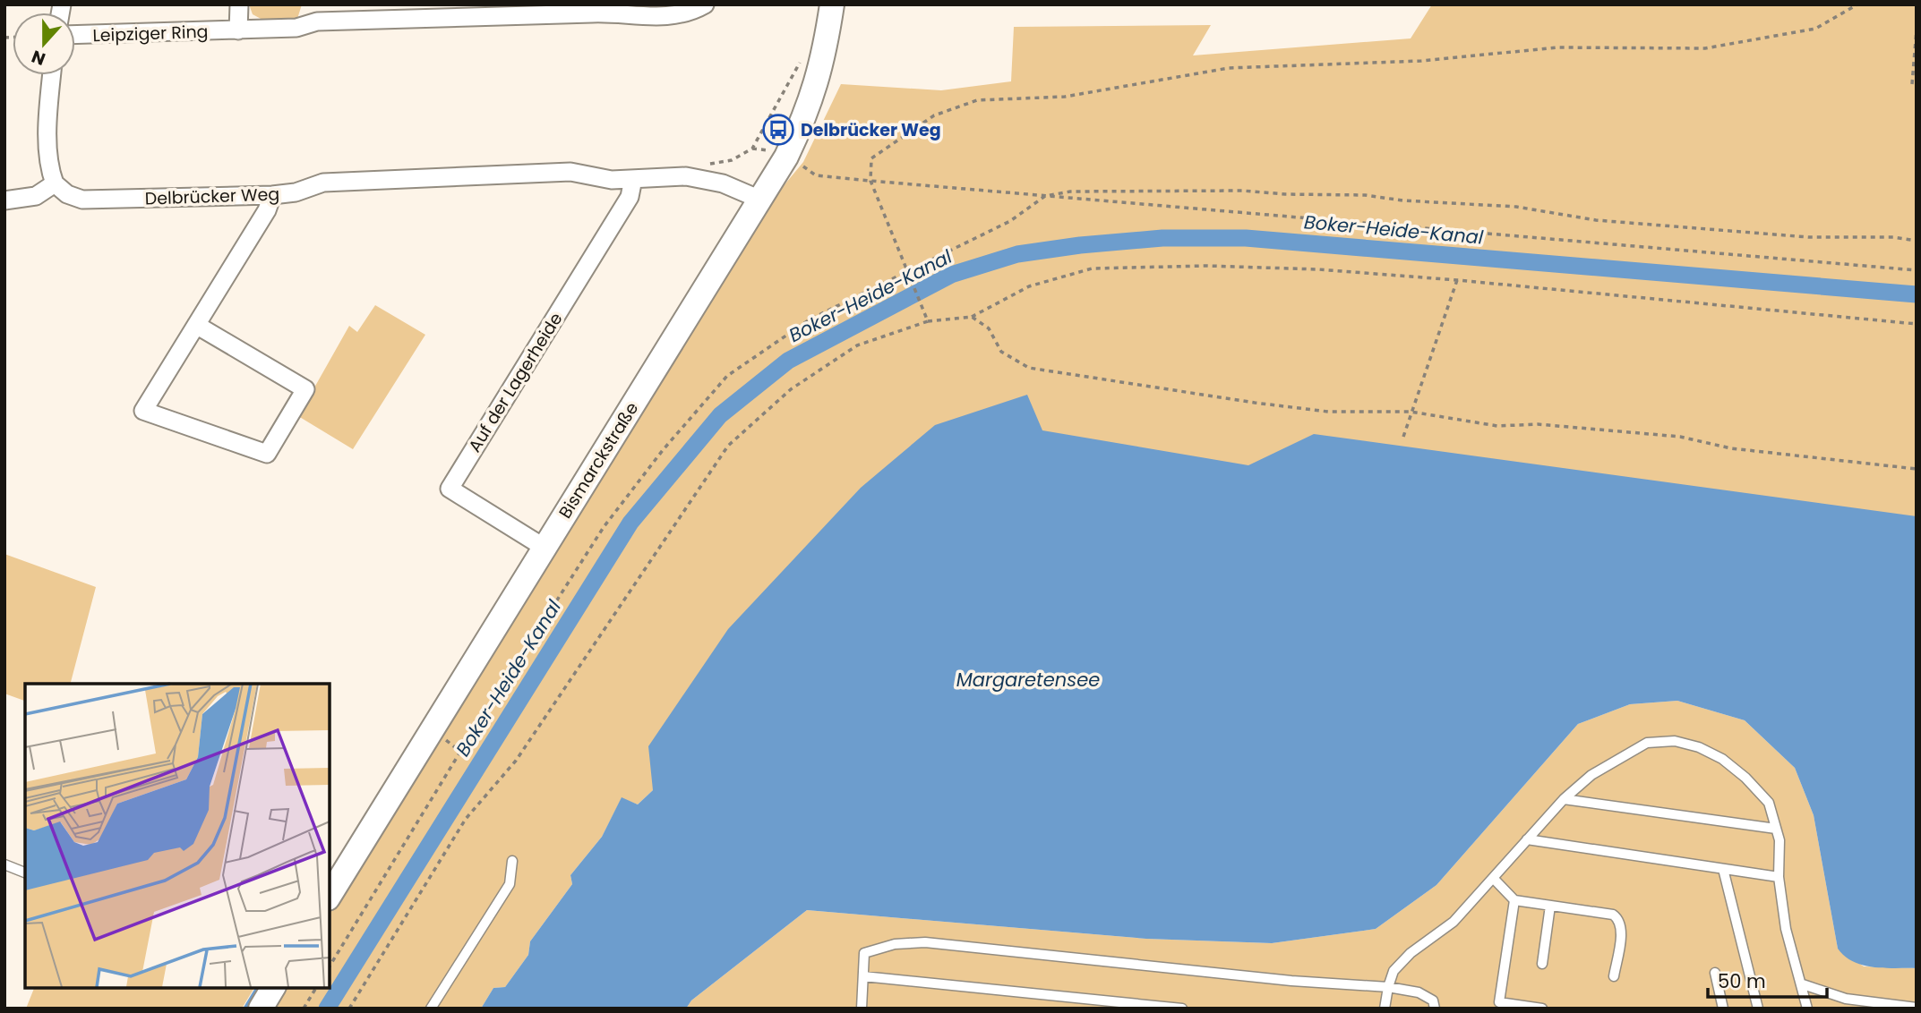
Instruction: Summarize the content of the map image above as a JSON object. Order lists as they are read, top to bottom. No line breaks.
{"streets":{"main road":["Bismarckstraße"],"street":["Leipziger Ring","Delbrücker Weg","Auf der Lagerheide"]},"crossings":[["Delbrücker Weg","Auf der Lagerheide"],["Delbrücker Weg","Bismarckstraße"],["Auf der Lagerheide","Bismarckstraße"]],"water":["Boker-Heide-Kanal","Margaretensee"],"places":{"bus stop":["Delbrücker Weg"]},"scale_bar":"50 m","north":"bottom"}
